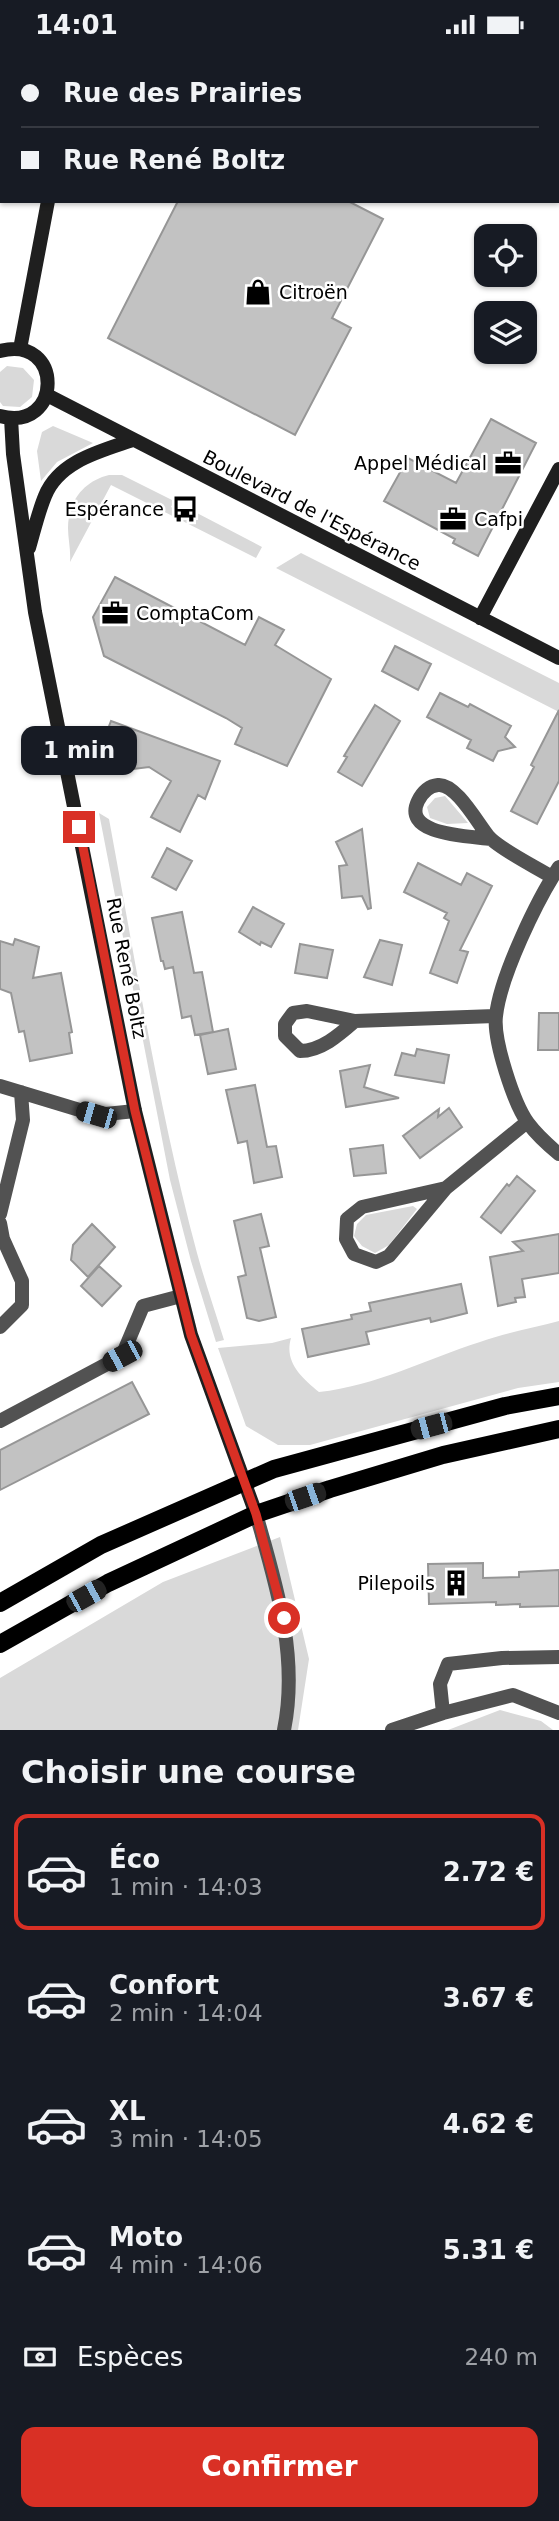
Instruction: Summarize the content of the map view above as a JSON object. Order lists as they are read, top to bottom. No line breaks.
{"streets":{"main road":["Boulevard de l'Espérance","Rue René Boltz"]},"places":{"shop":["Citroën"],"office":["Appel Médical","Cafpi","ComptaCom"],"bus stop":["Espérance"],"building":["Pilepoils"]},"page":{"status":"14:01","banner":["Rue des Prairies","Rue René Boltz"],"bubble":"1 min","heading":"Choisir une course","list":[{"name":"Éco","note":"1 min · 14:03","value":"2.72 €"},{"name":"Confort","note":"2 min · 14:04","value":"3.67 €"},{"name":"XL","note":"3 min · 14:05","value":"4.62 €"},{"name":"Moto","note":"4 min · 14:06","value":"5.31 €"}],"pay":["Espèces","240 m"],"buttons":"Confirmer"}}
